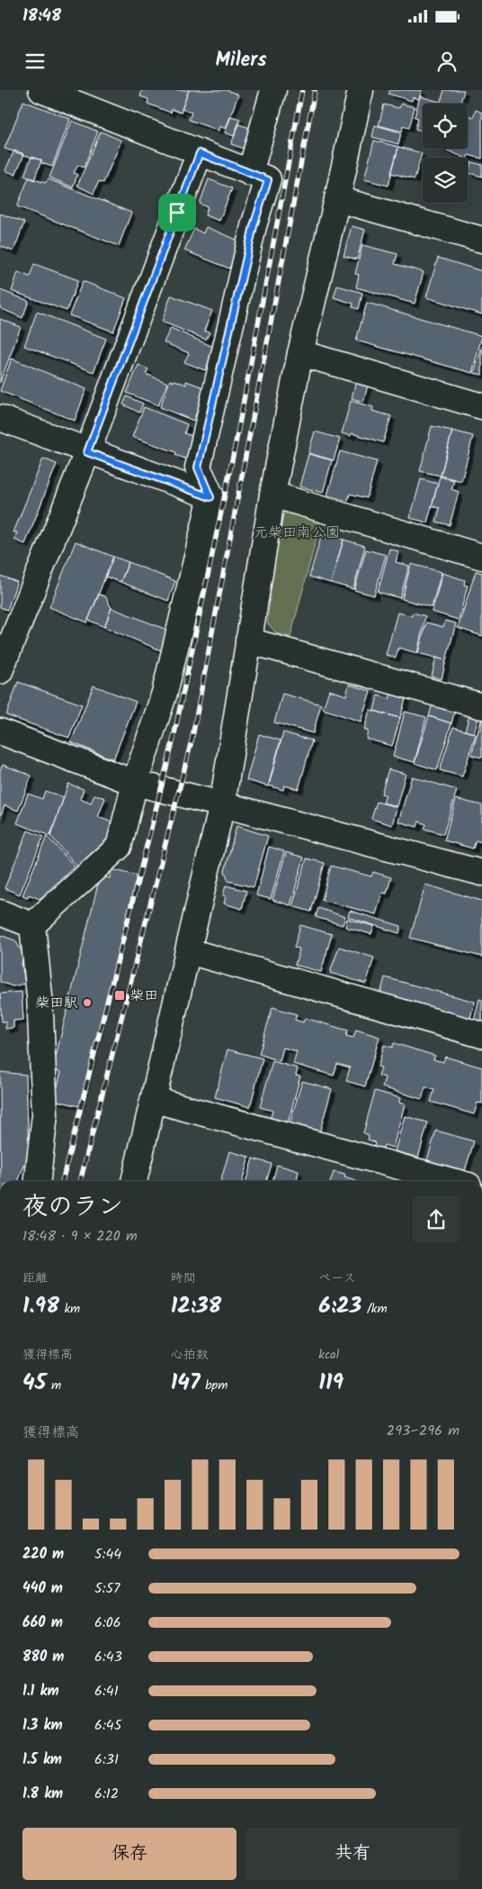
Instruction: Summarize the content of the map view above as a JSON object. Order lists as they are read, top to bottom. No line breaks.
{"parks":["元柴田南公園"],"places":{"transit":["柴田"],"other":["柴田駅"]},"page":{"status":"18:48","header":"Milers","heading":["夜のラン","18:48 · 9 × 220 m"],"stats":[["距離","1.98 km"],["時間","12:38"],["ペース","6:23 /km"],["獲得標高","45 m"],["心拍数","147 bpm"],["kcal","119"]],"chart":["獲得標高","293–296 m"],"list":[{"name":"220 m","note":"5:44"},{"name":"440 m","note":"5:57"},{"name":"660 m","note":"6:06"},{"name":"880 m","note":"6:43"},{"name":"1.1 km","note":"6:41"},{"name":"1.3 km","note":"6:45"},{"name":"1.5 km","note":"6:31"},{"name":"1.8 km","note":"6:12"}],"buttons":["保存","共有"]}}
